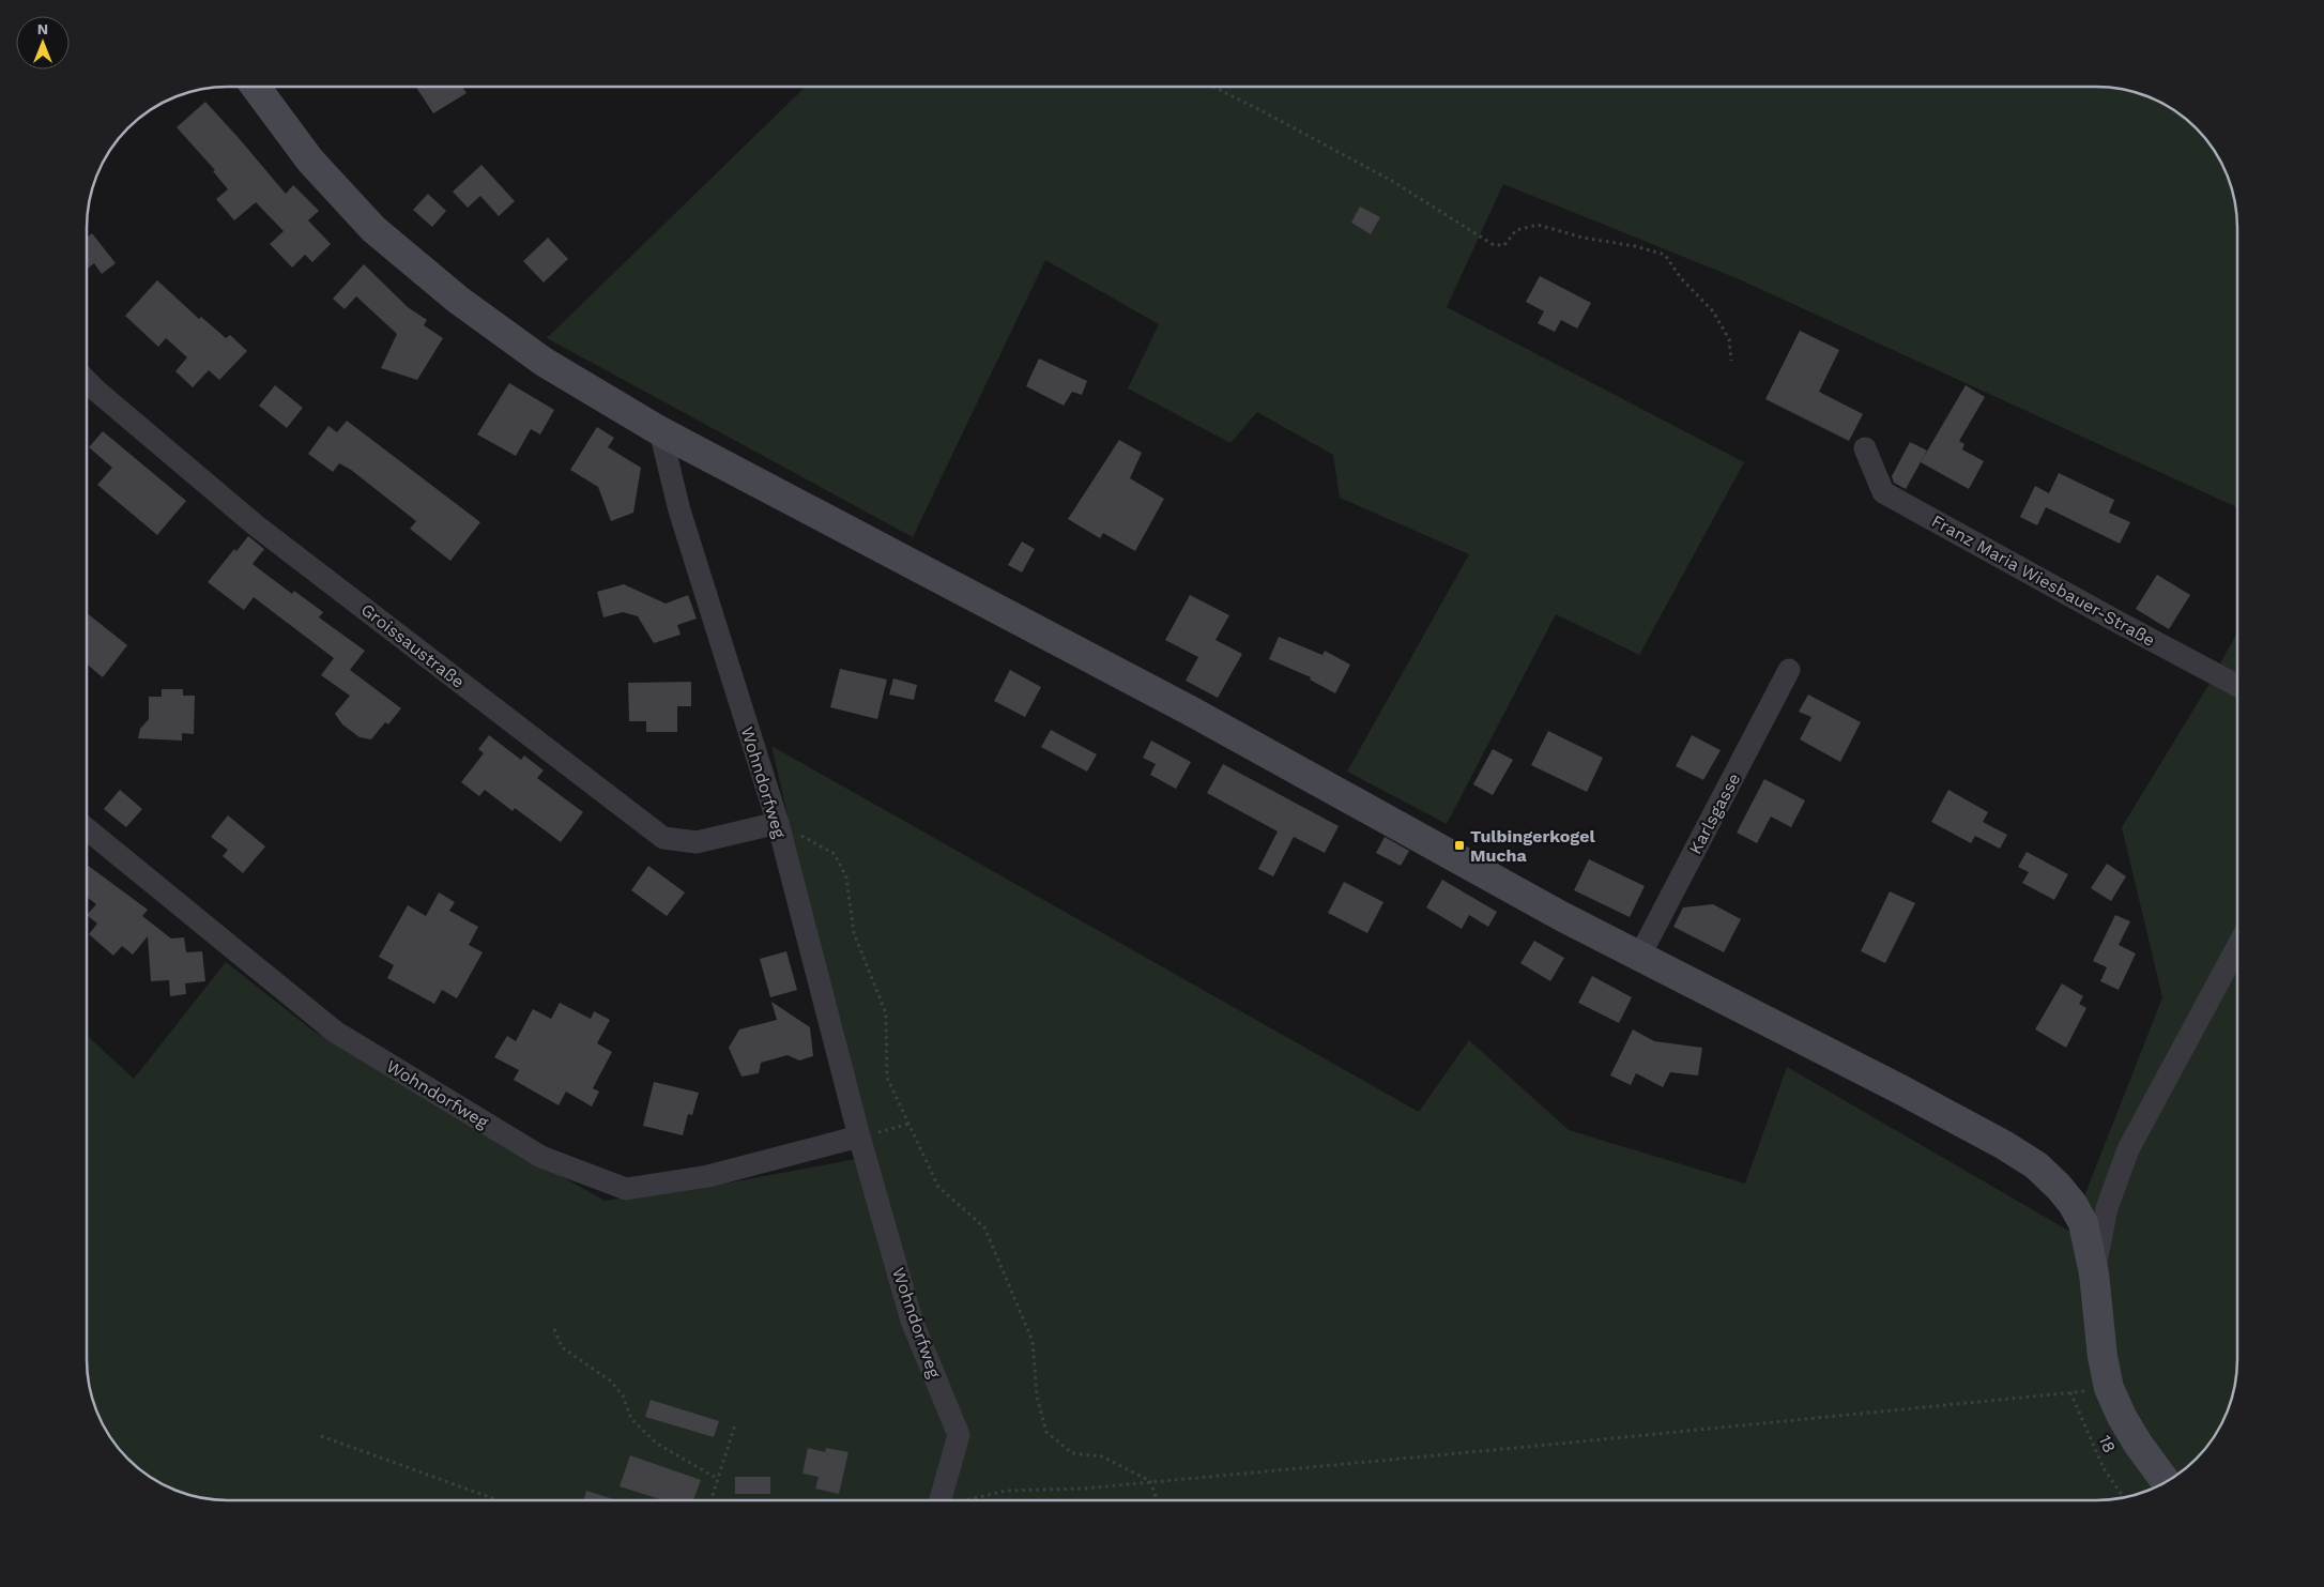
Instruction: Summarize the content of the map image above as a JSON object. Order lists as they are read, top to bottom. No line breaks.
{"streets":{"street":["Franz Maria Wiesbauer-Straße","Groissaustraße","Wohndorfweg","Karlsgasse"],"path":["18"]},"crossings":[["Groissaustraße","Wohndorfweg"]],"places":{"transit":["Tulbingerkogel Mucha"]},"north":"top"}
